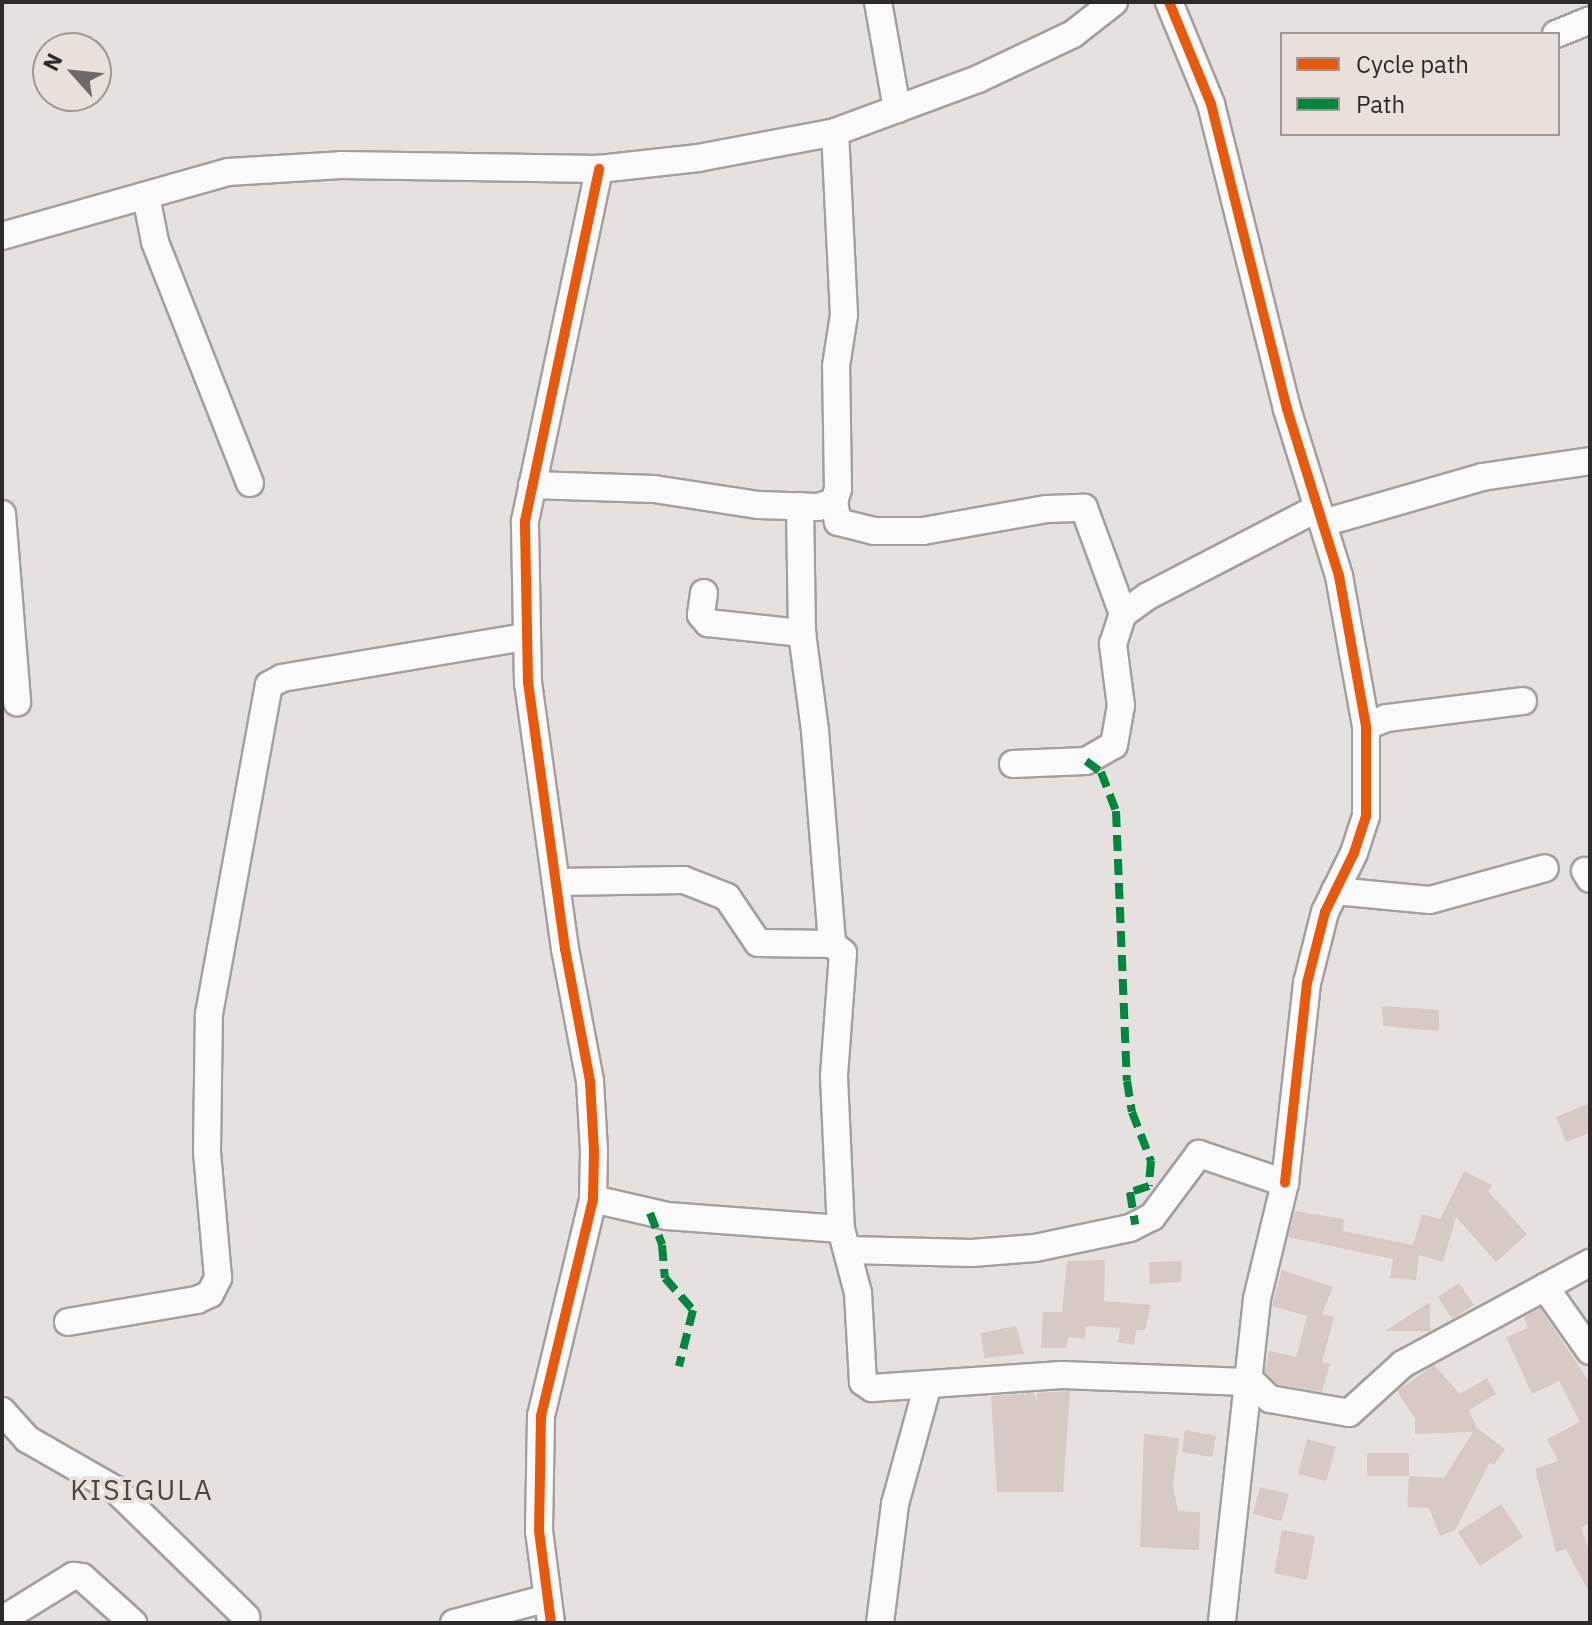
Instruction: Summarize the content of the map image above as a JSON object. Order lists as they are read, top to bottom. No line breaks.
{"districts":["KISIGULA"],"legend":["Cycle path","Path"],"north":"top left"}
